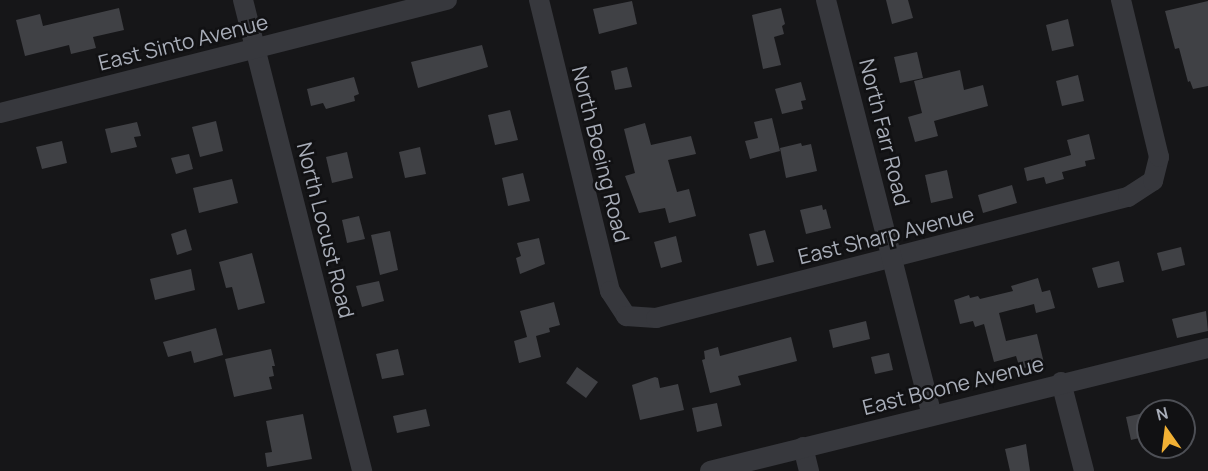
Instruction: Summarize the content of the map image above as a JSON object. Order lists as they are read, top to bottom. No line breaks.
{"streets":{"street":["East Sinto Avenue","North Farr Road","North Boeing Road","North Locust Road","East Sharp Avenue","East Boone Avenue"]},"crossings":[["East Sinto Avenue","North Locust Road"],["North Farr Road","East Sharp Avenue"],["North Farr Road","East Boone Avenue"],["North Boeing Road","East Sharp Avenue"]],"north":"top"}
